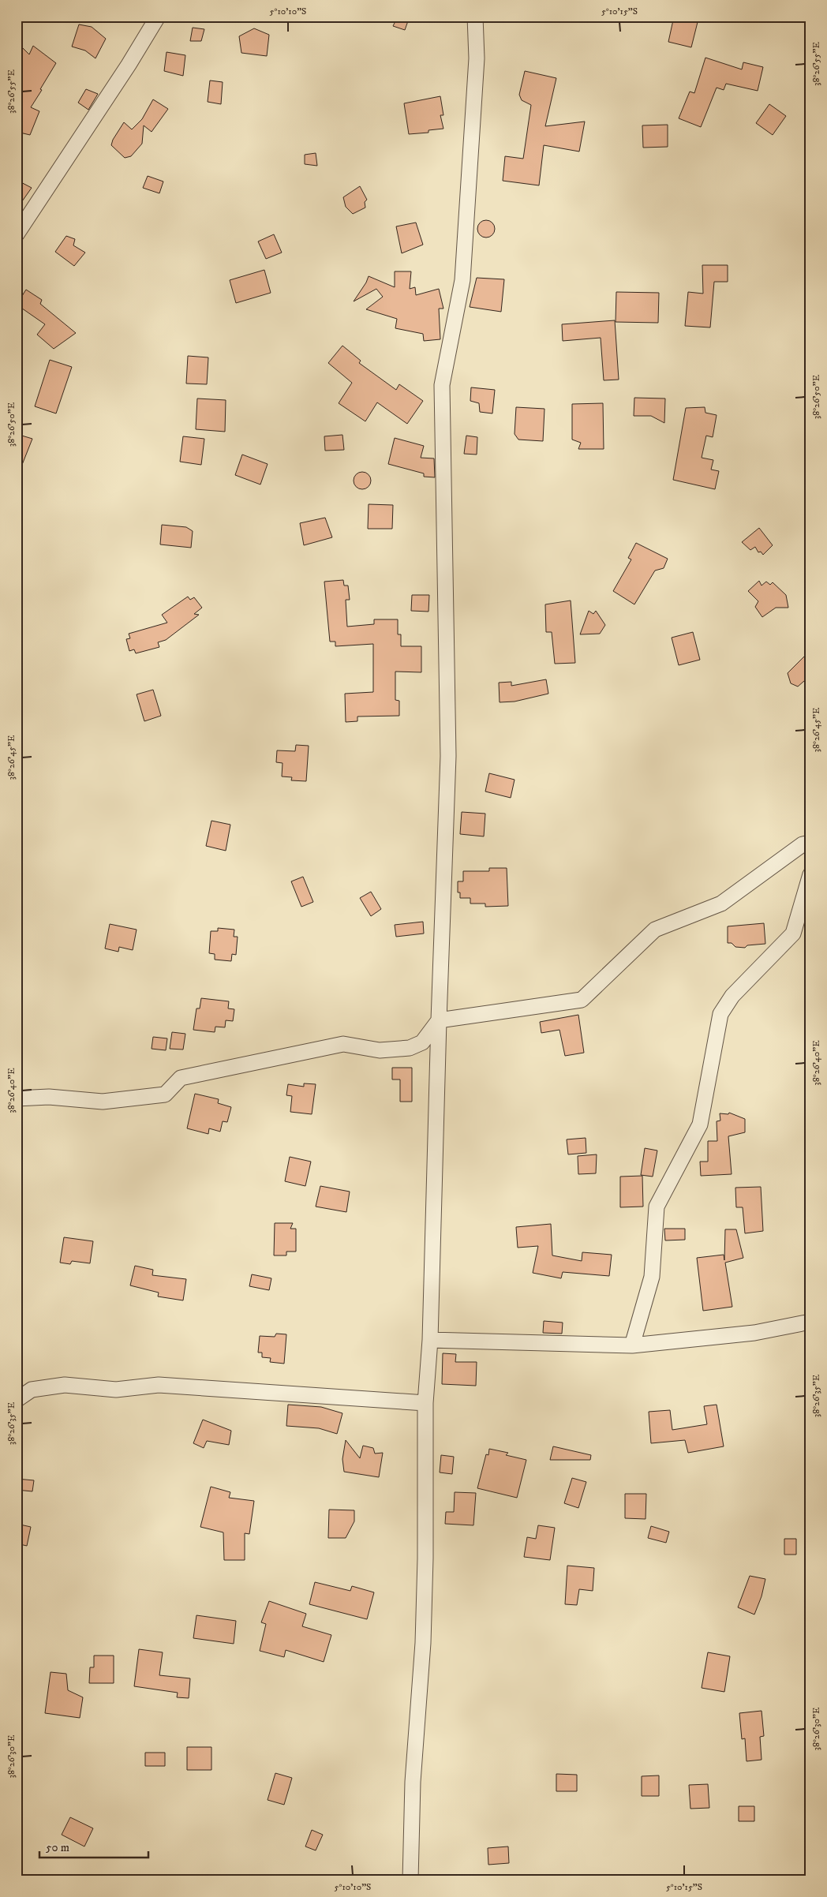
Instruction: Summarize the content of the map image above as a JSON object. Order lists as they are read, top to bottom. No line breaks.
{"scale_bar":"50 m","coordinates":["5°10'10\"S","5°10'15\"S","38°26'55\"E","38°26'50\"E","38°26'45\"E","38°26'40\"E","38°26'35\"E","38°26'30\"E"]}
